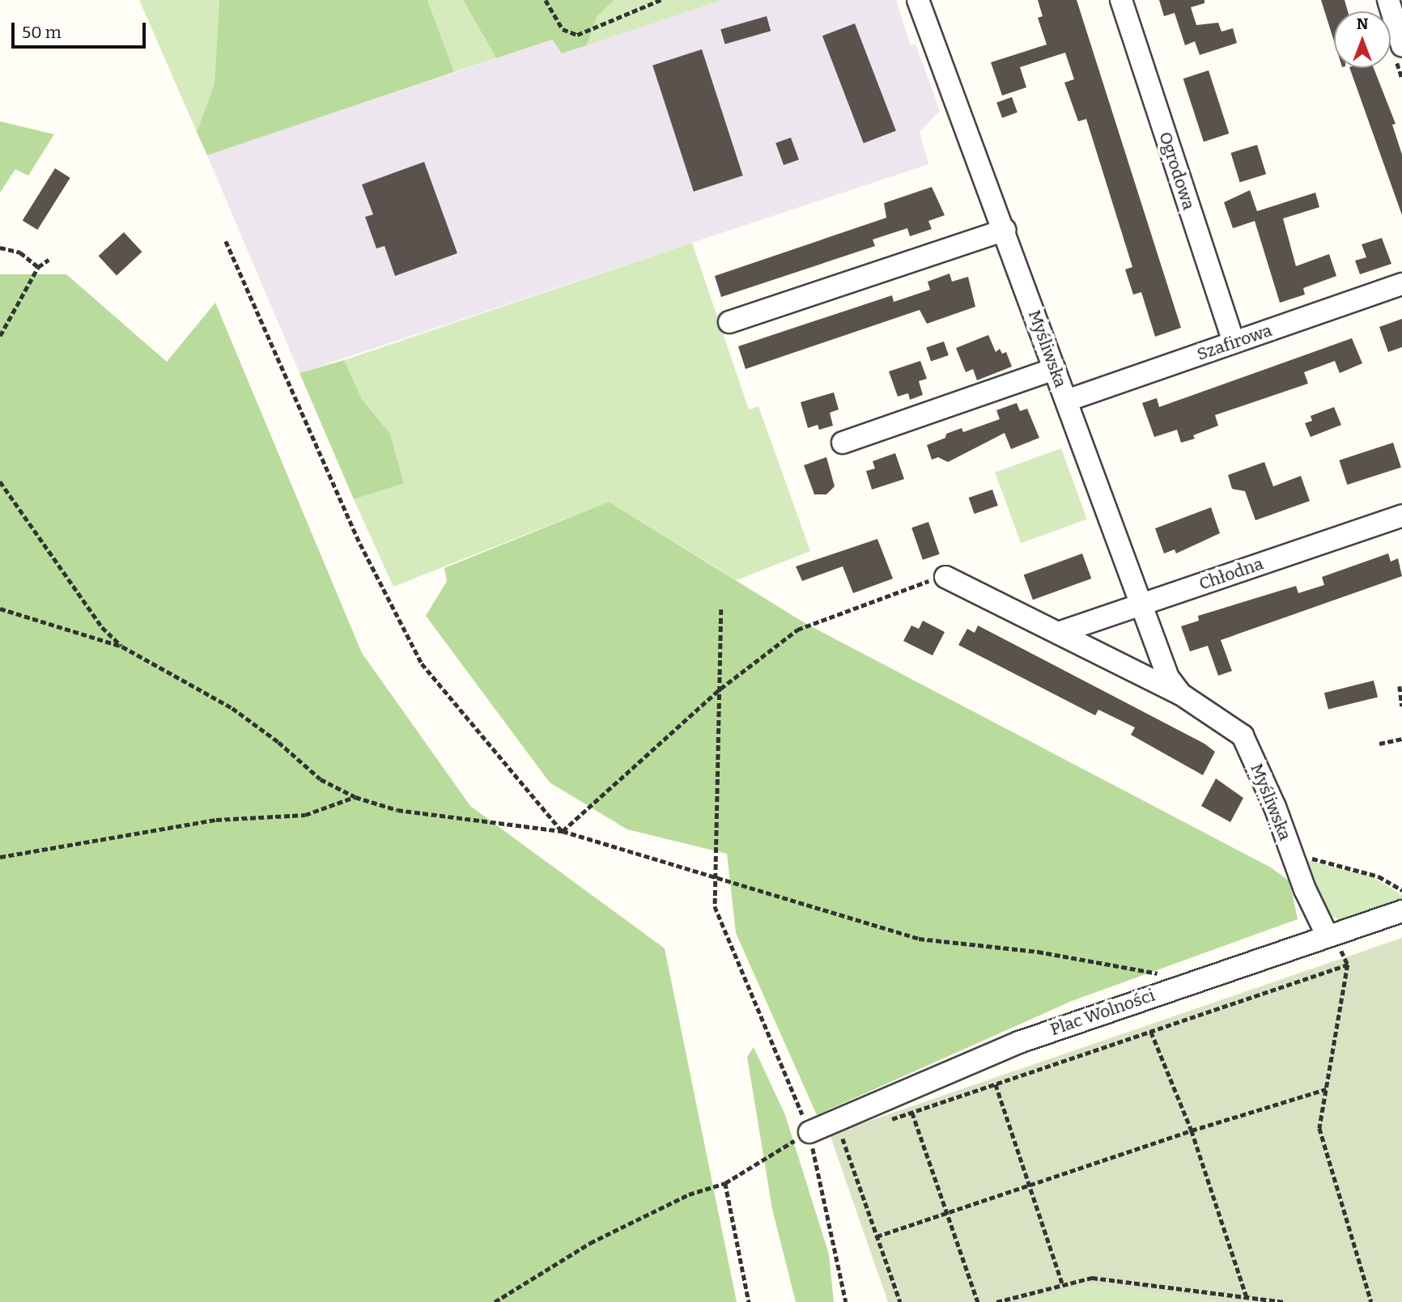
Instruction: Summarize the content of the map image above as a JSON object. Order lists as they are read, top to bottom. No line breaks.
{"streets":{"street":["Ogrodowa","Szafirowa","Myśliwska","Chłodna","Plac Wolności"]},"crossings":[["Ogrodowa","Szafirowa"],["Szafirowa","Myśliwska"],["Myśliwska","Chłodna"],["Myśliwska","Plac Wolności"]],"scale_bar":"50 m","north":"top"}
